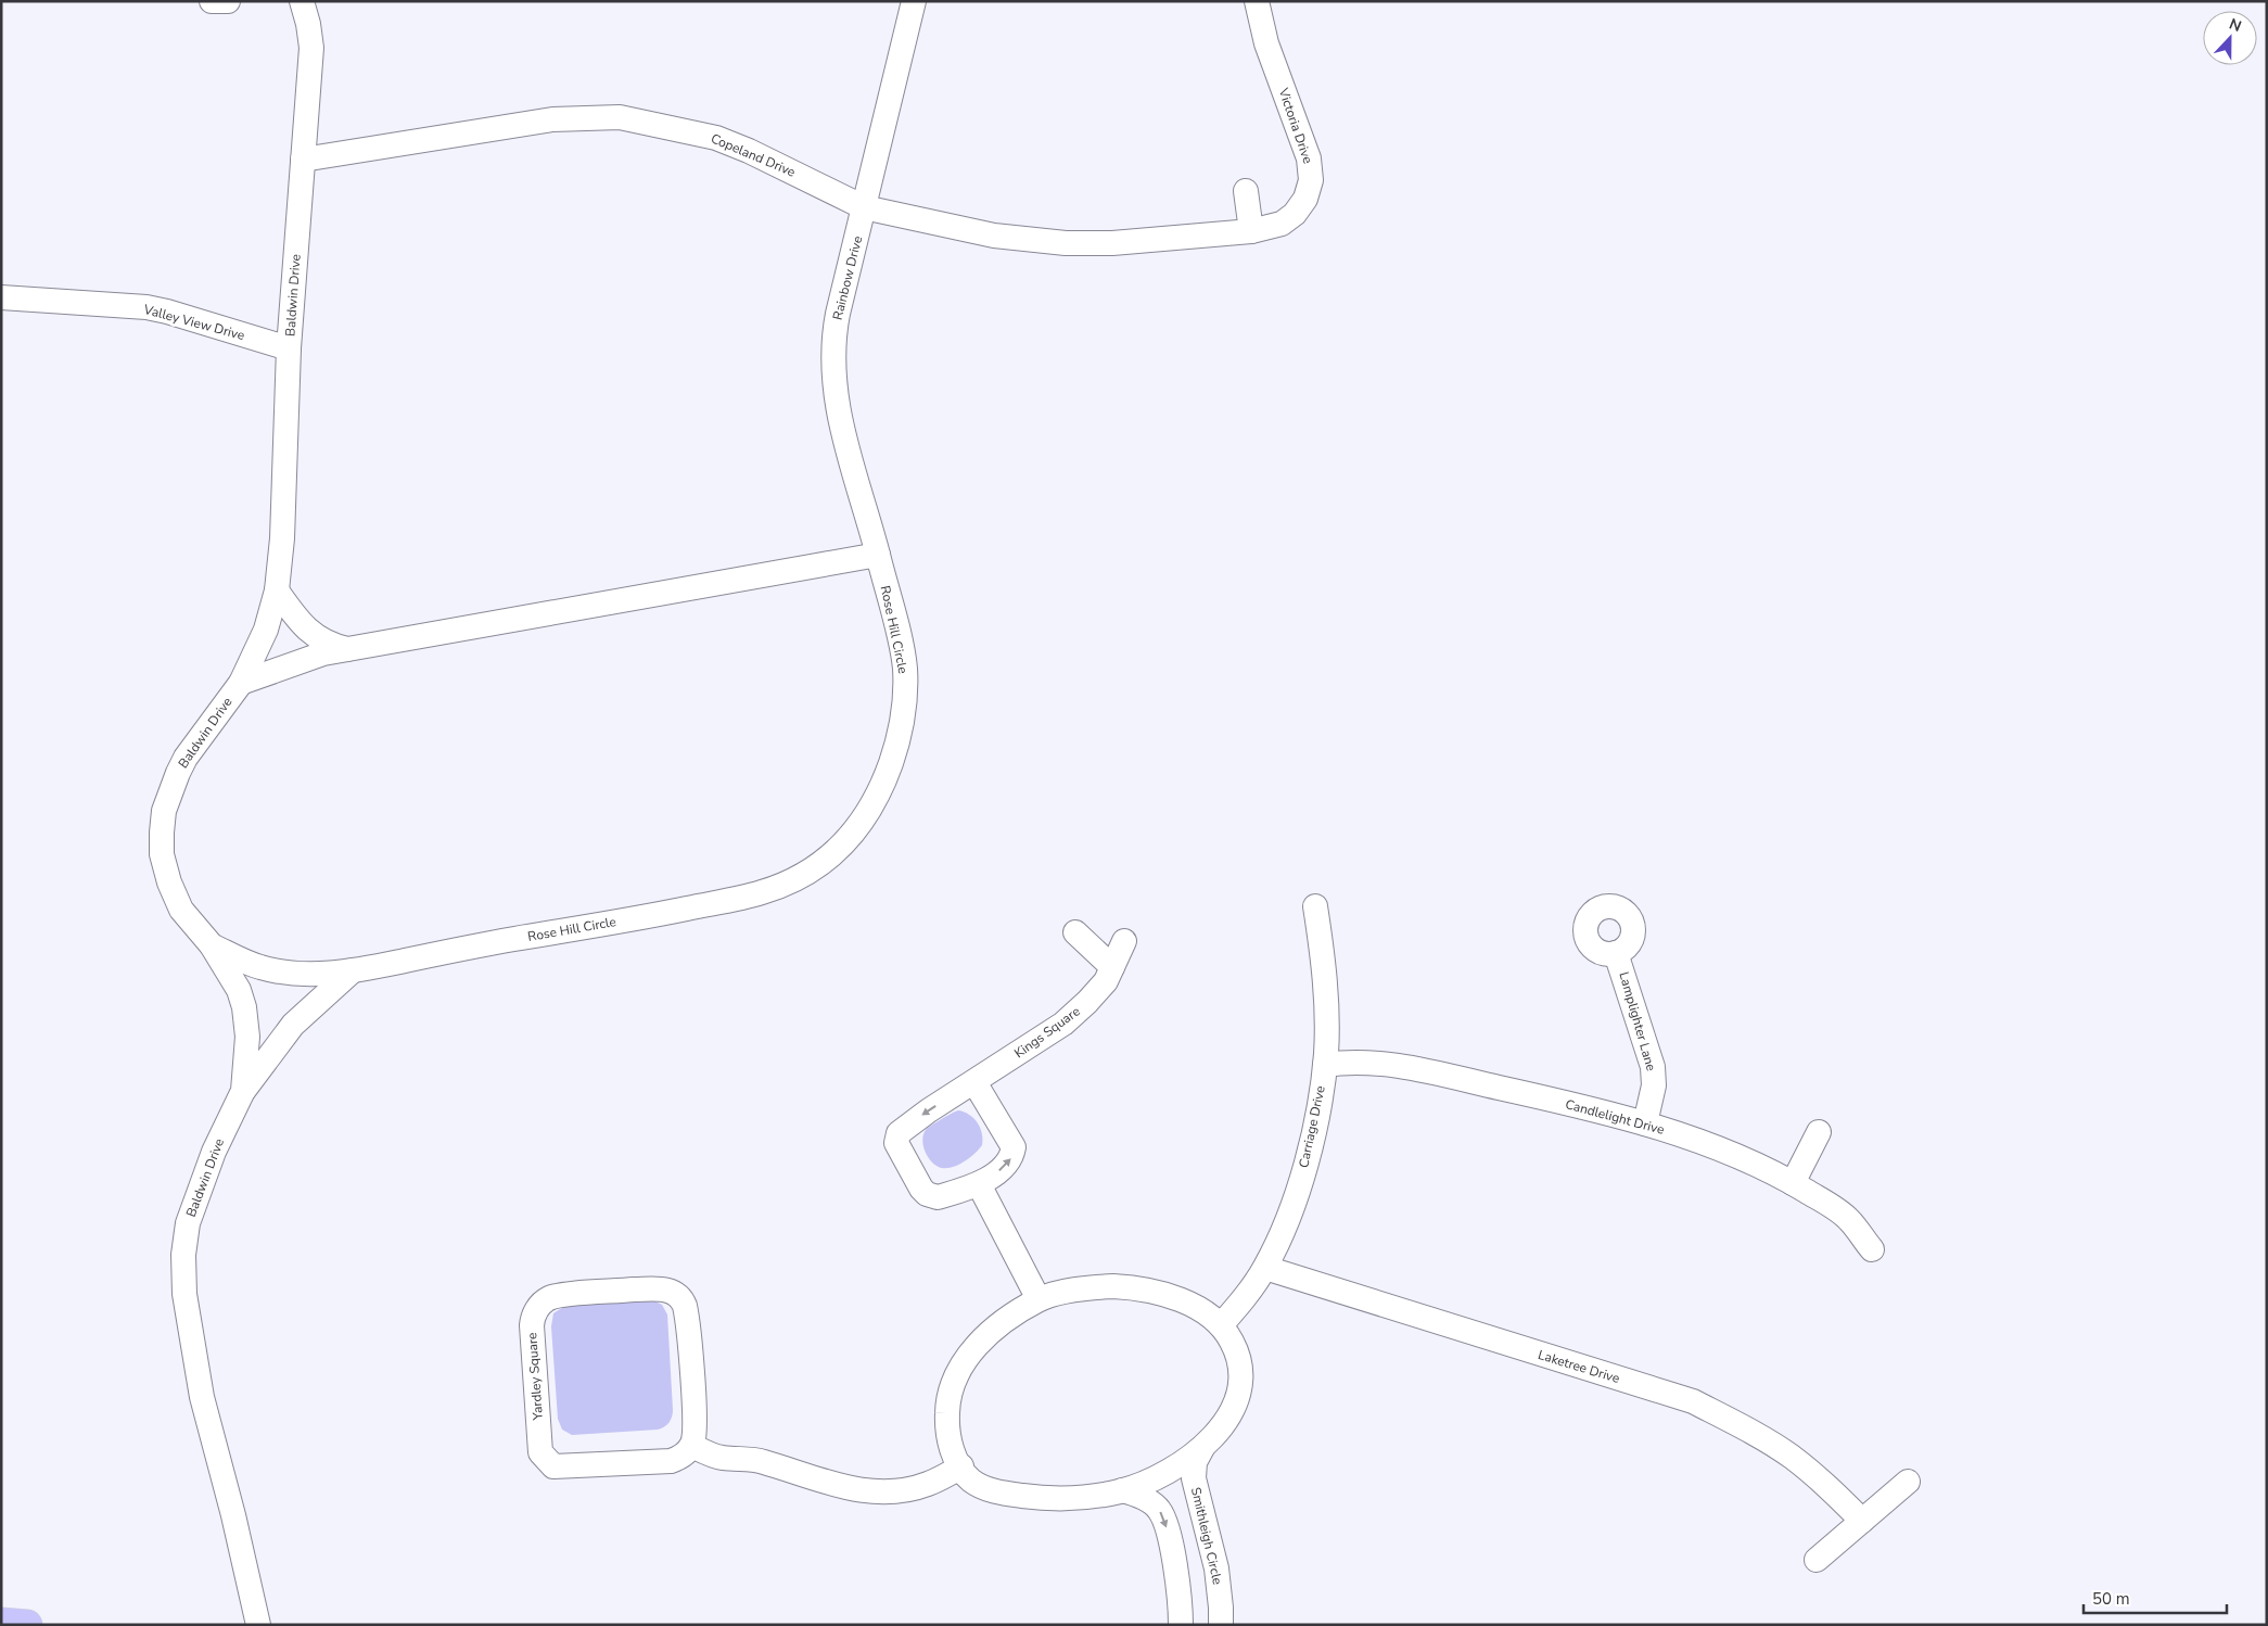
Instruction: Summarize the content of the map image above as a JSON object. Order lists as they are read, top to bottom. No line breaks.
{"streets":{"street":["Victoria Drive","Copeland Drive","Rainbow Drive","Baldwin Drive","Valley View Drive","Rose Hill Circle","Lamplighter Lane","Kings Square","Candlelight Drive","Carriage Drive","Laketree Drive","Yardley Square","Smithleigh Circle"]},"crossings":[["Victoria Drive","Copeland Drive"],["Copeland Drive","Rainbow Drive"],["Copeland Drive","Baldwin Drive"],["Rainbow Drive","Rose Hill Circle"],["Baldwin Drive","Valley View Drive"],["Baldwin Drive","Rose Hill Circle"],["Lamplighter Lane","Candlelight Drive"],["Candlelight Drive","Carriage Drive"],["Carriage Drive","Laketree Drive"],["Carriage Drive","Smithleigh Circle"]],"scale_bar":"50 m","north":"top"}
